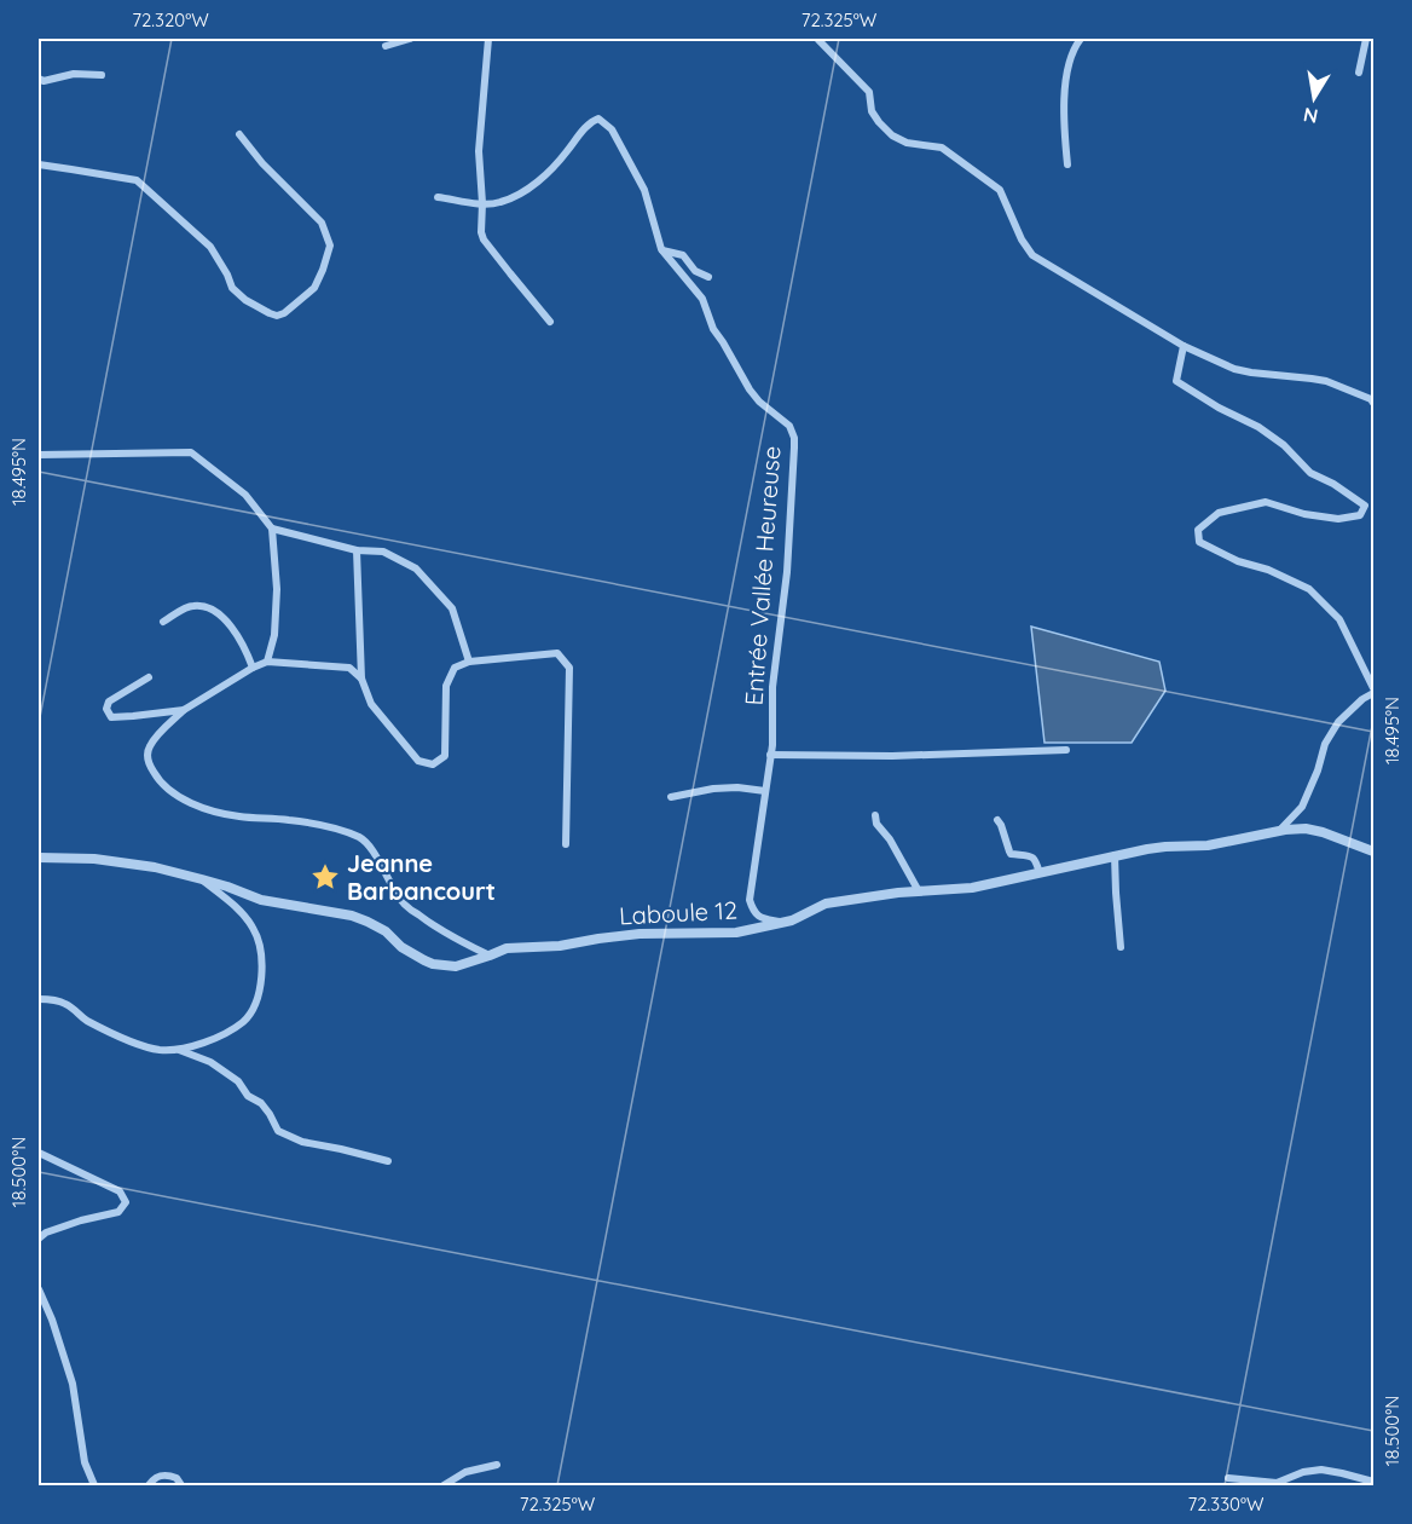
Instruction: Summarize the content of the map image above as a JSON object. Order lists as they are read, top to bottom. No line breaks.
{"streets":{"street":["Entrée Vallée Heureuse","Laboule 12"]},"crossings":[["Entrée Vallée Heureuse","Laboule 12"]],"places":{"place":["Jeanne Barbancourt"]},"north":"bottom","coordinates":["72.320°W","72.325°W","18.495°N","18.500°N","72.330°W"]}
